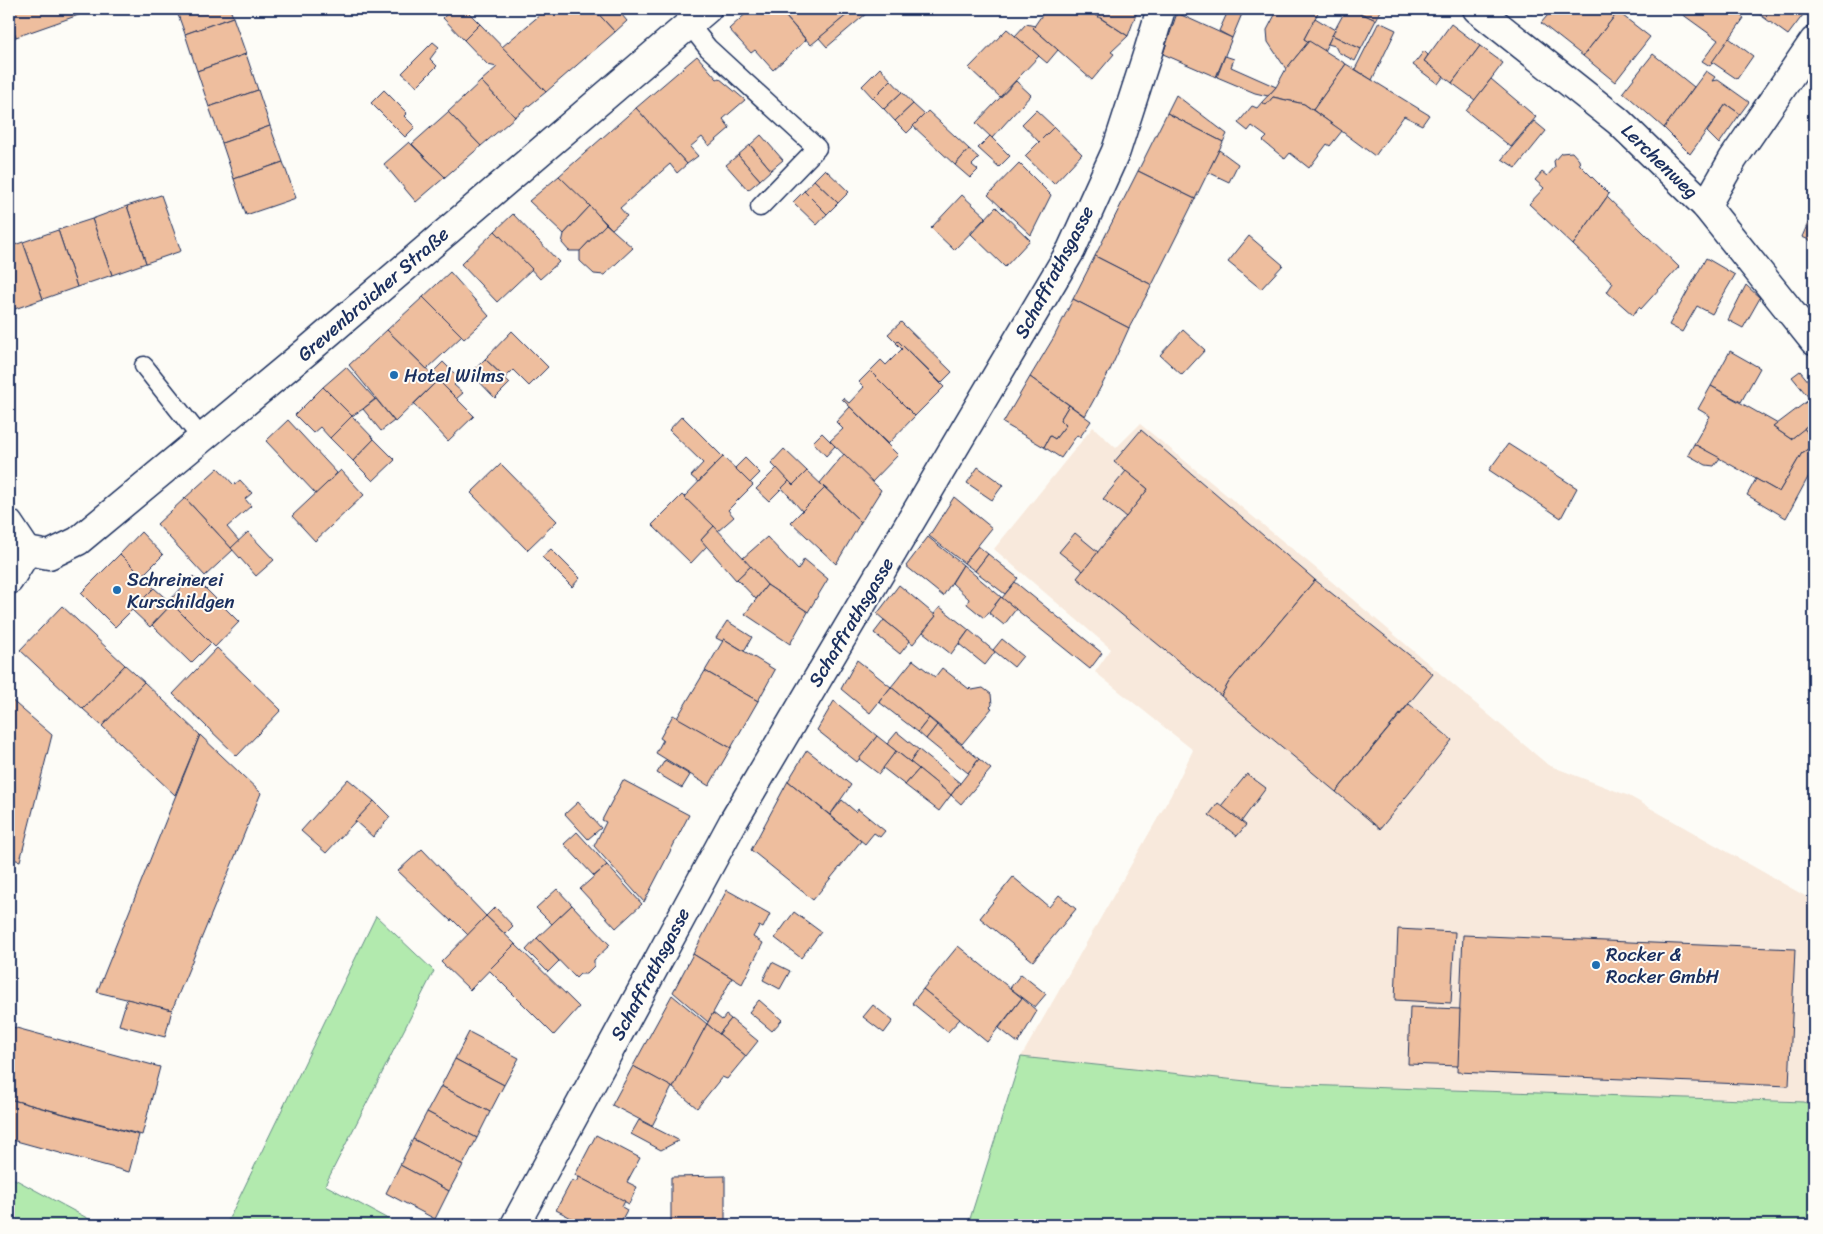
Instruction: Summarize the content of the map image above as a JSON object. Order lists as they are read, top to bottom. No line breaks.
{"streets":{"street":["Lerchenweg","Schaffrathsgasse","Grevenbroicher Straße"]},"places":["Hotel Wilms","Schreinerei Kurschildgen","Rocker & Rocker GmbH"]}
